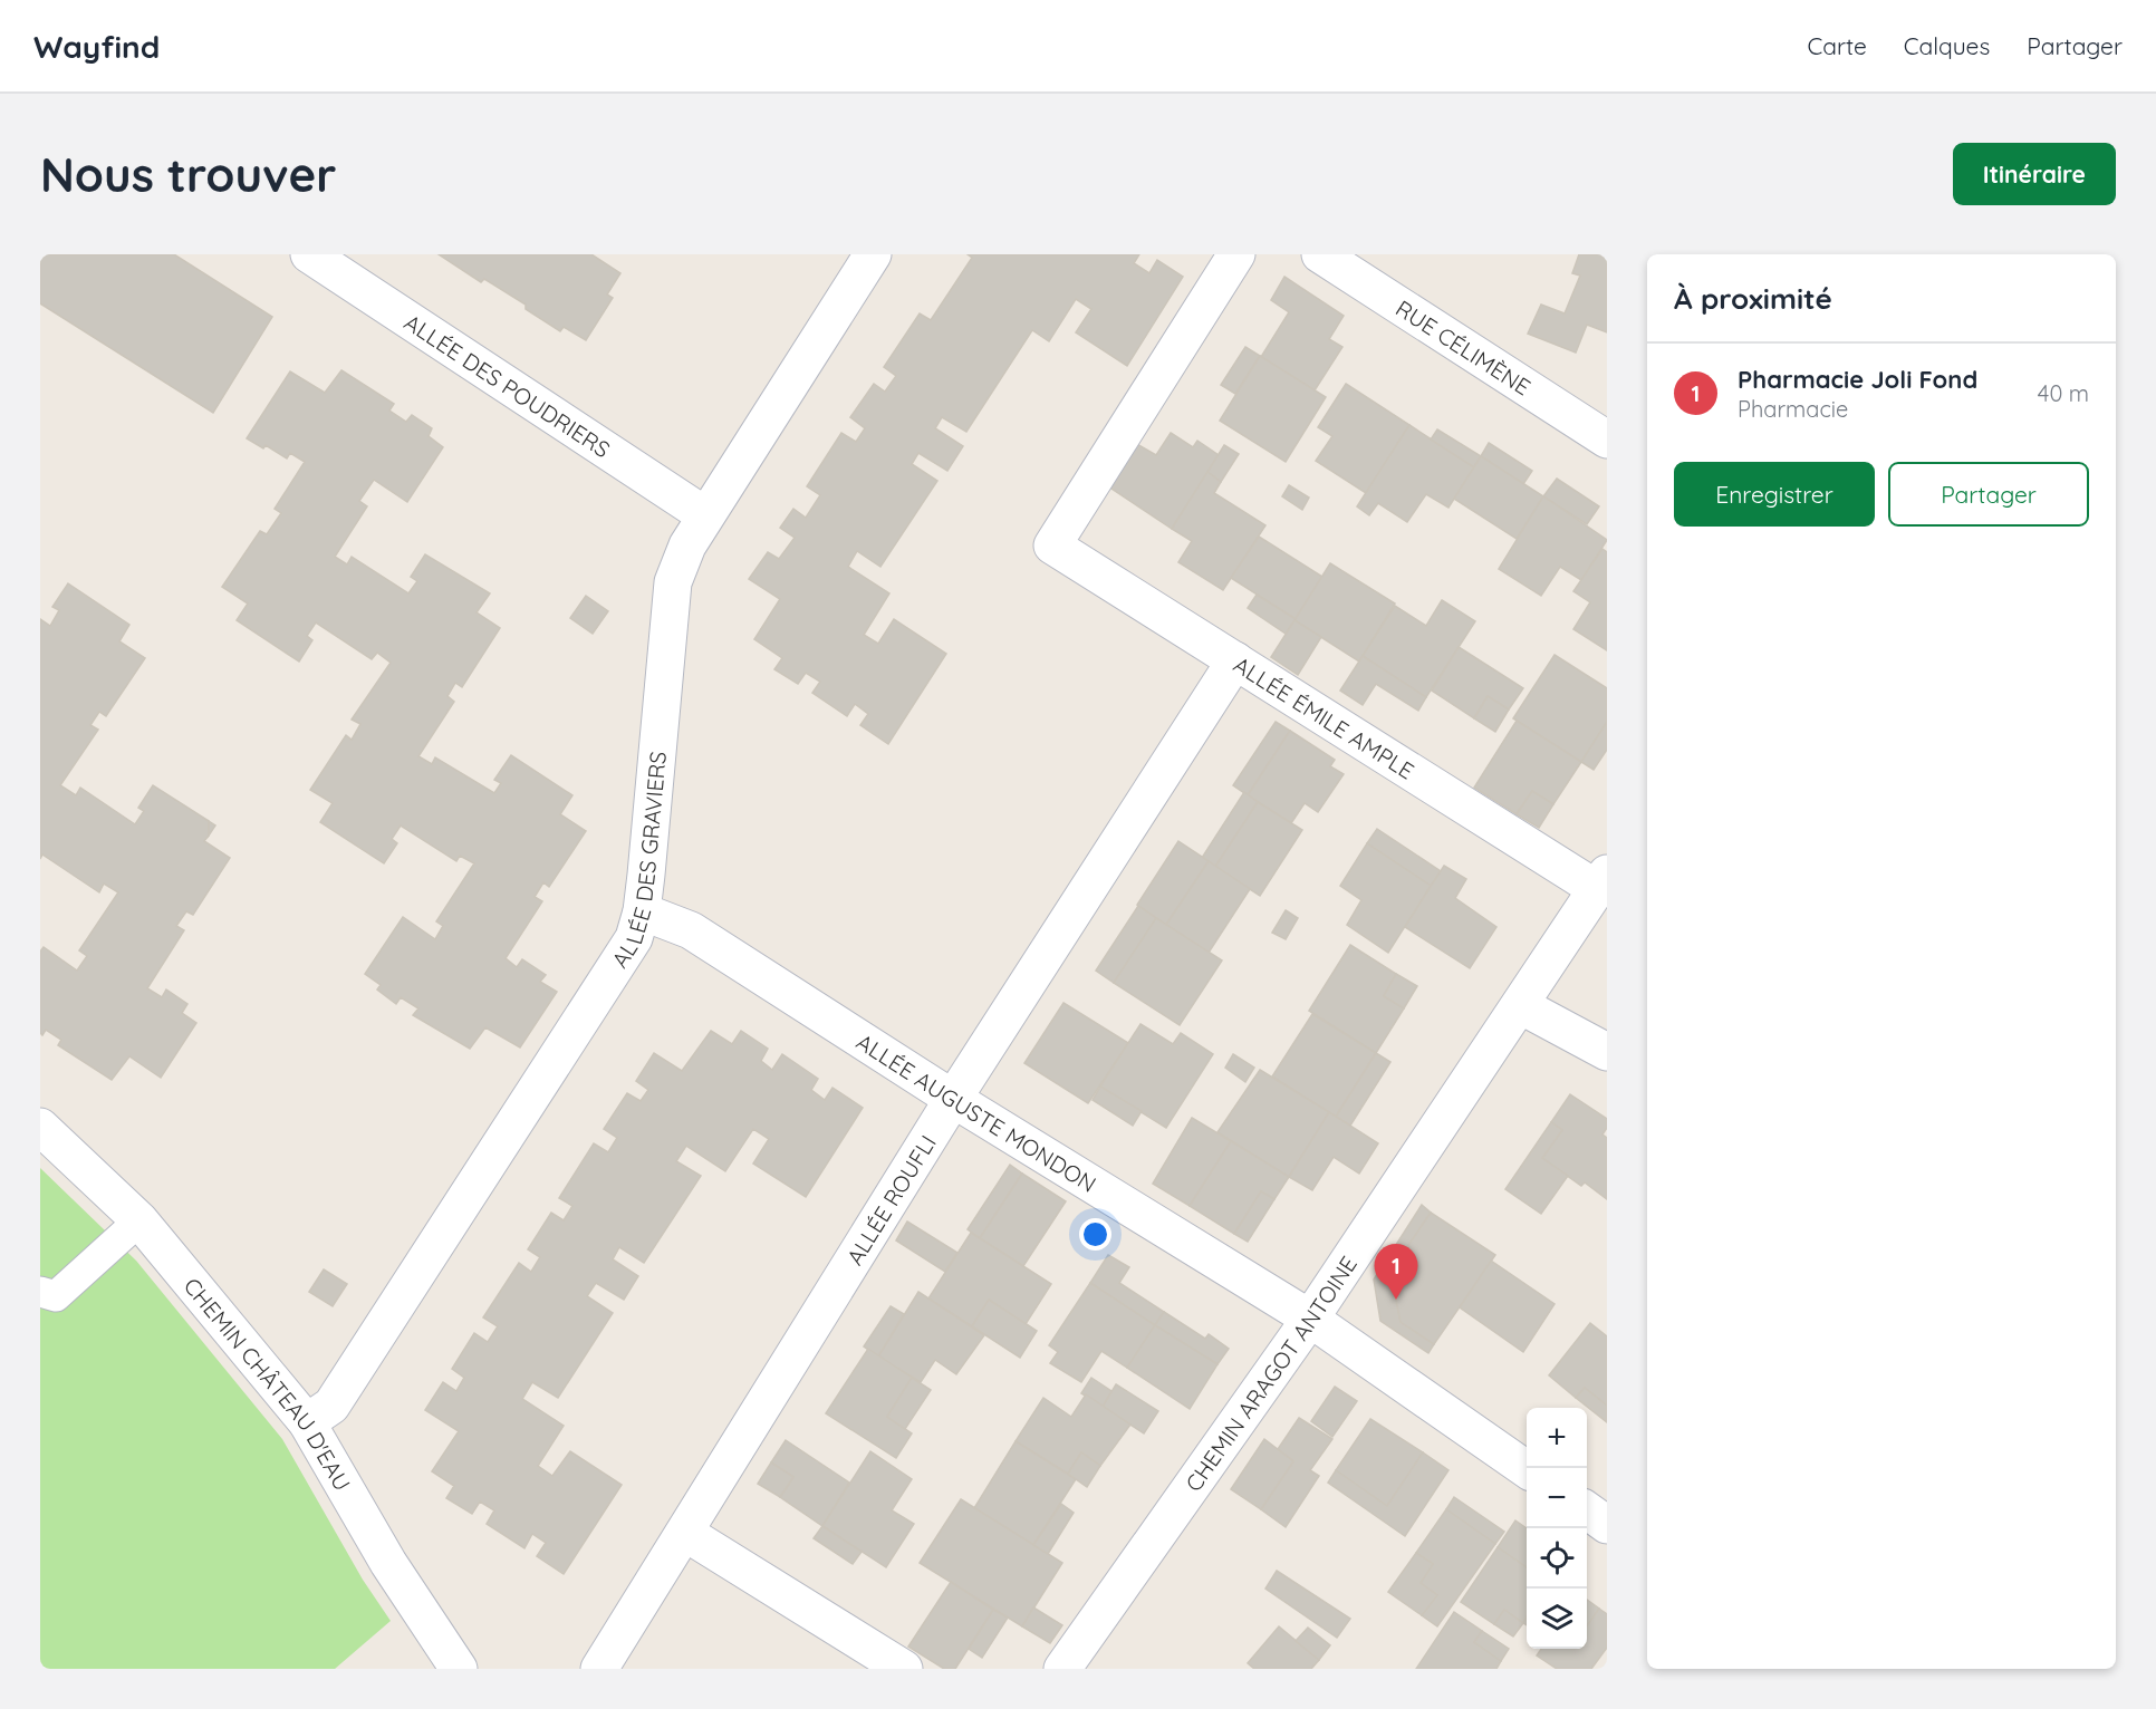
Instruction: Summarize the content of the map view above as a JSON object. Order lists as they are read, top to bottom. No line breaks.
{"streets":{"street":["RUE CÉLIMÈNE","ALLÉE DES POUDRIERS","ALLÉE ÉMILE AMPLE","ALLÉE DES GRAVIERS","ALLÉE AUGUSTE MONDON","ALLÉE ROUFLI","CHEMIN ARAGOT ANTOINE","CHEMIN CHÂTEAU D'EAU"]},"crossings":[["ALLÉE DES POUDRIERS","ALLÉE DES GRAVIERS"],["ALLÉE ÉMILE AMPLE","ALLÉE ROUFLI"],["ALLÉE ÉMILE AMPLE","CHEMIN ARAGOT ANTOINE"],["ALLÉE DES GRAVIERS","ALLÉE AUGUSTE MONDON"],["ALLÉE DES GRAVIERS","CHEMIN CHÂTEAU D'EAU"],["ALLÉE AUGUSTE MONDON","ALLÉE ROUFLI"],["ALLÉE AUGUSTE MONDON","CHEMIN ARAGOT ANTOINE"]],"page":{"header":"Wayfind","nav":["Carte","Calques","Partager"],"buttons":["Itinéraire",["Enregistrer","Partager"]],"title":"Nous trouver","heading":"À proximité","list":[{"mark":"1","name":"Pharmacie Joli Fond","note":"Pharmacie","value":"40 m"}],"pins":"1","map_buttons":["+","−"]}}
